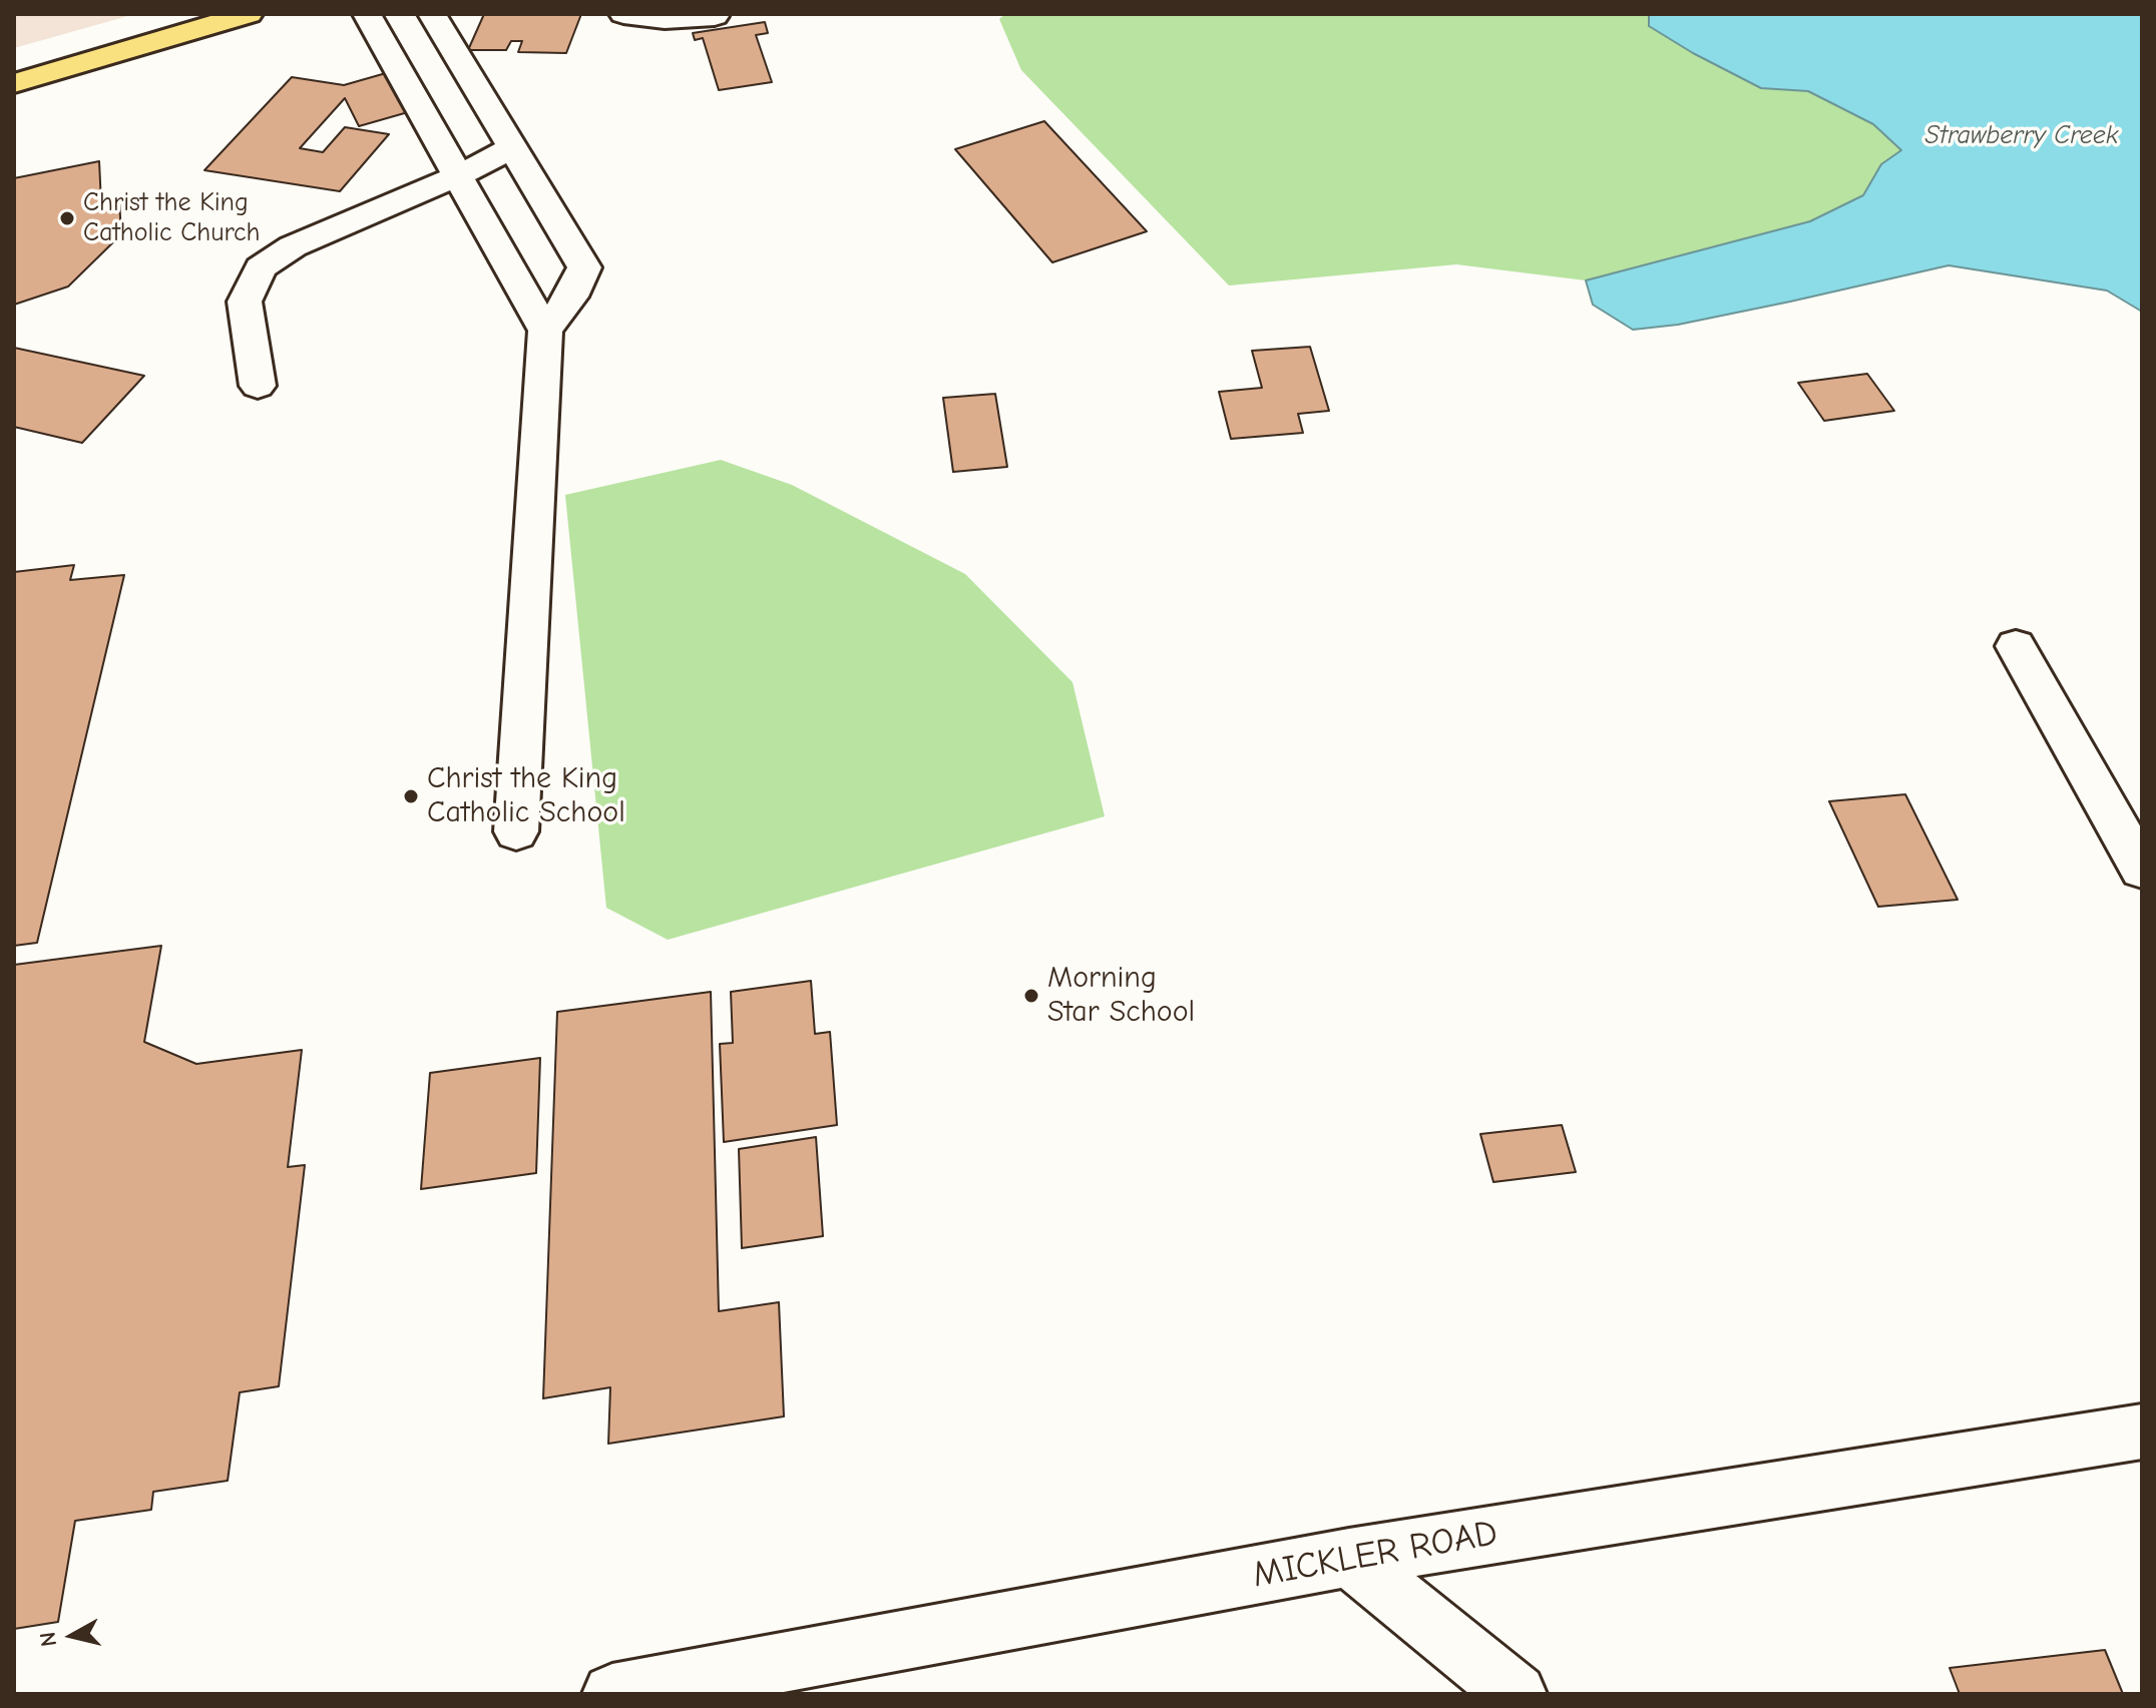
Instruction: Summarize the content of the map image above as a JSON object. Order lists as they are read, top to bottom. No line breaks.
{"streets":{"street":["MICKLER ROAD"]},"water":["Strawberry Creek"],"places":["Christ the King Catholic Church","Christ the King Catholic School","Morning Star School"],"north":"left"}
